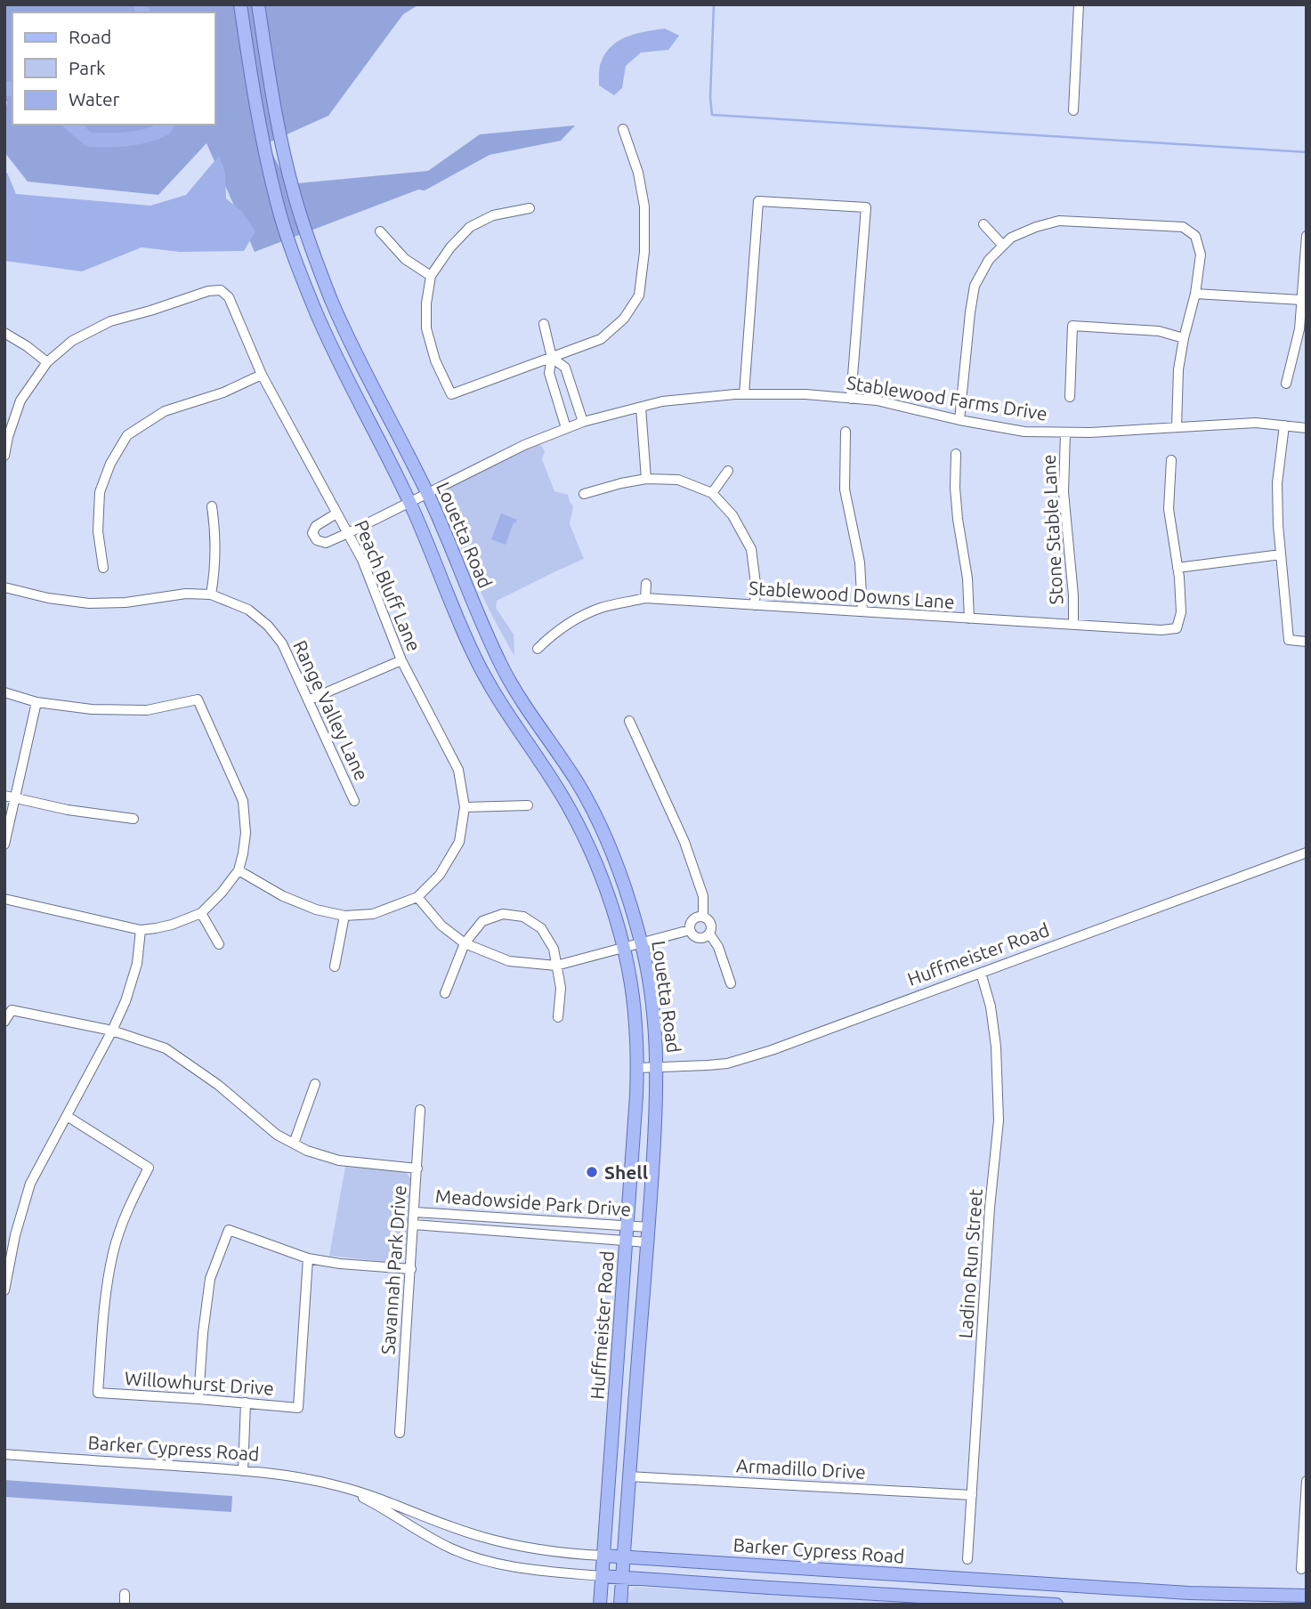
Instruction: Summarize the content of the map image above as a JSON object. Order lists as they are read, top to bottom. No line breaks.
{"streets":{"main road":["Louetta Road","Huffmeister Road","Barker Cypress Road"],"street":["Stablewood Farms Drive","Stone Stable Lane","Peach Bluff Lane","Stablewood Downs Lane","Range Valley Lane","Meadowside Park Drive","Ladino Run Street","Savannah Park Drive","Willowhurst Drive","Armadillo Drive"]},"crossings":[["Stablewood Farms Drive","Stone Stable Lane"],["Stablewood Farms Drive","Louetta Road"],["Stablewood Farms Drive","Peach Bluff Lane"],["Stone Stable Lane","Stablewood Downs Lane"],["Louetta Road","Huffmeister Road"],["Huffmeister Road","Meadowside Park Drive"],["Huffmeister Road","Ladino Run Street"],["Huffmeister Road","Barker Cypress Road"],["Huffmeister Road","Armadillo Drive"],["Meadowside Park Drive","Savannah Park Drive"],["Ladino Run Street","Armadillo Drive"]],"places":["Shell"],"legend":["Road","Park","Water"]}
